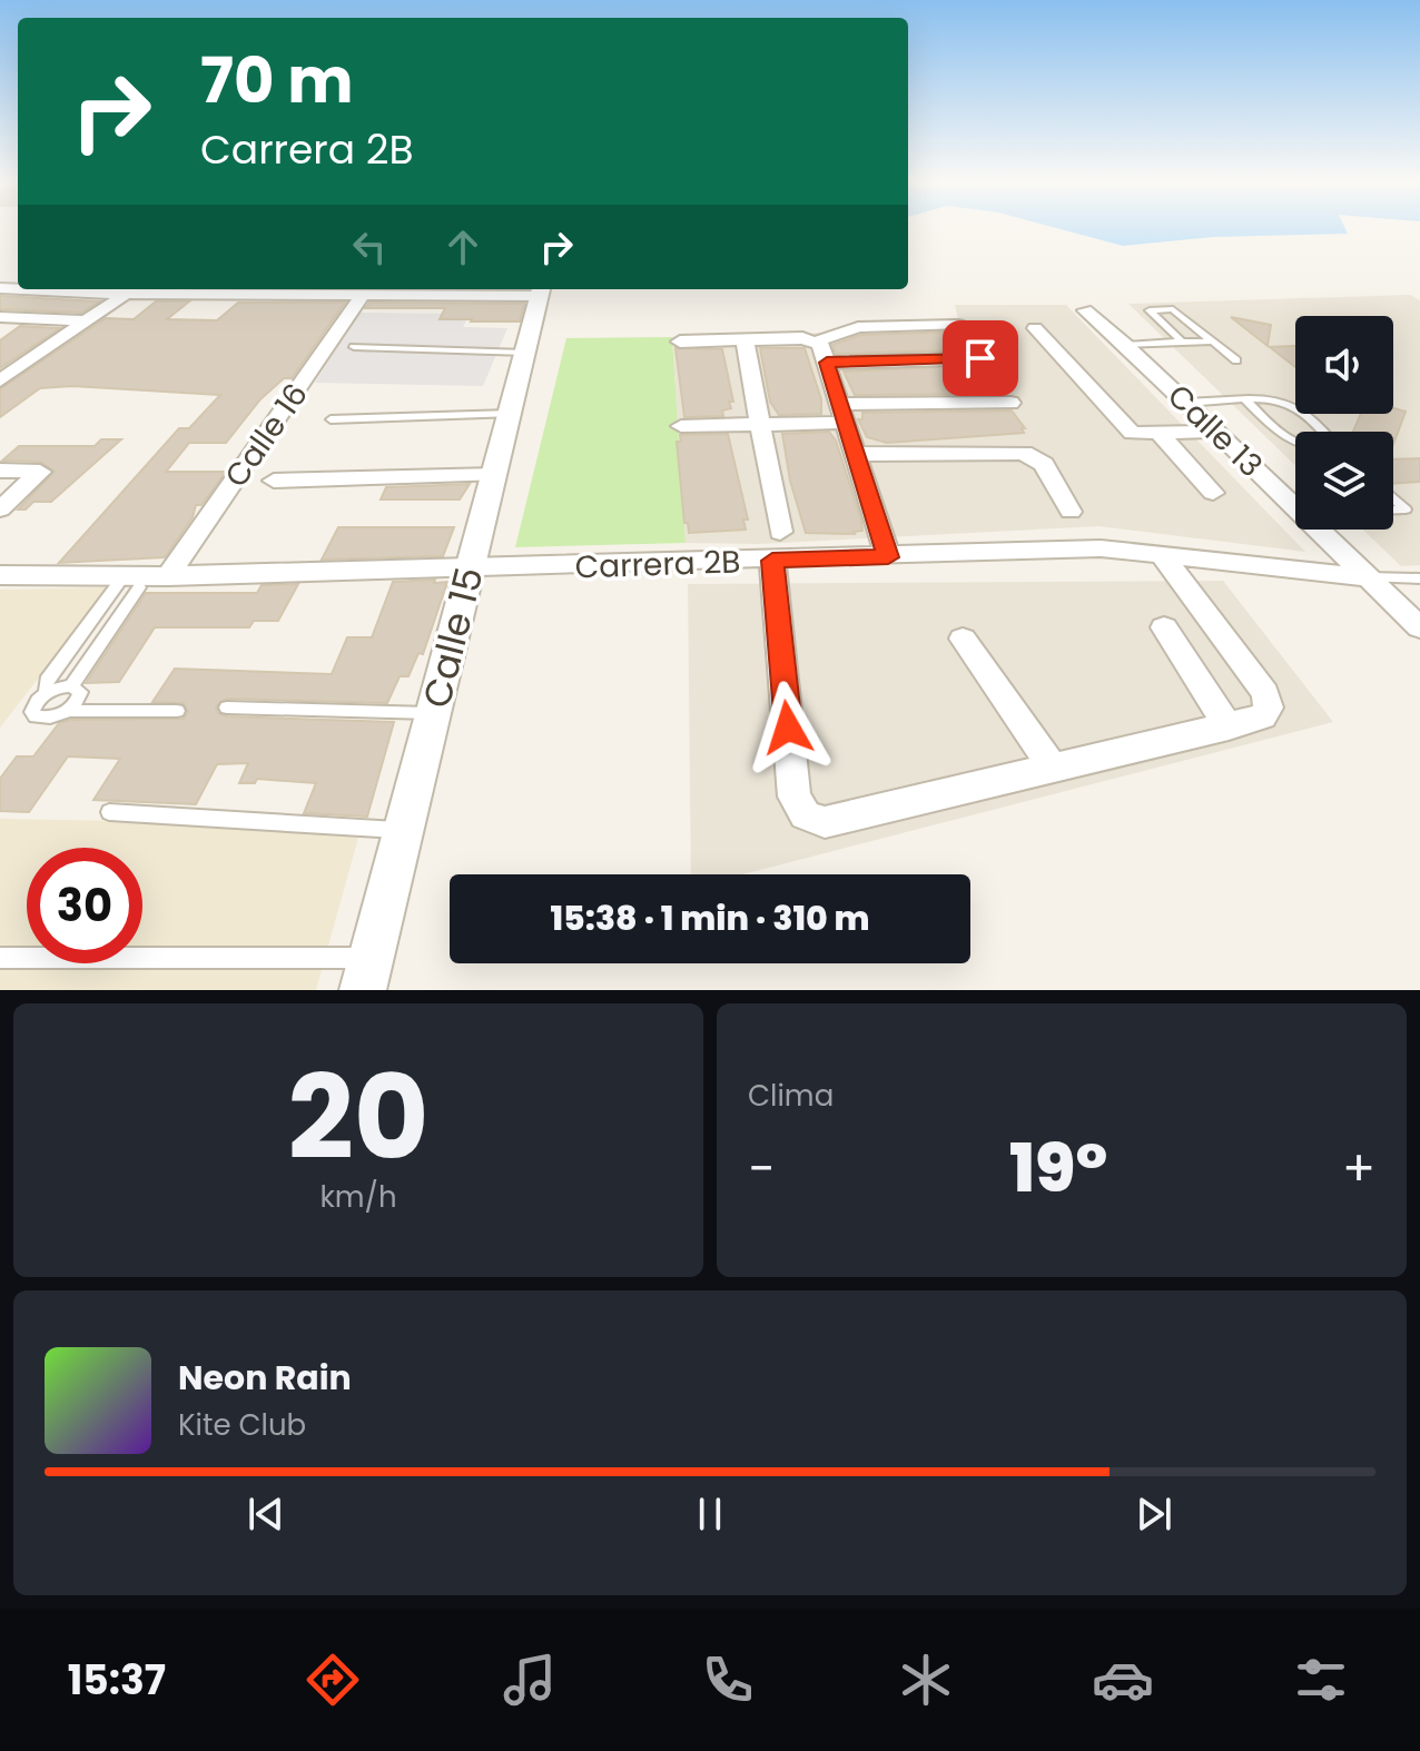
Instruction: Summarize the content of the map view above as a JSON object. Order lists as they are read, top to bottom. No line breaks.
{"streets":{"street":["Calle 13","Calle 16","Carrera 2B","Calle 15"]},"crossings":[["Calle 13","Carrera 2B"],["Calle 16","Carrera 2B"],["Carrera 2B","Calle 15"]],"page":{"turn":["70 m","Carrera 2B"],"limit":"30","trip":"15:38 · 1 min · 310 m","tile":[["20","km/h"],"Clima"],"heat":["−","19°","+"],"song":["Neon Rain","Kite Club"],"tabs":"15:37"}}
